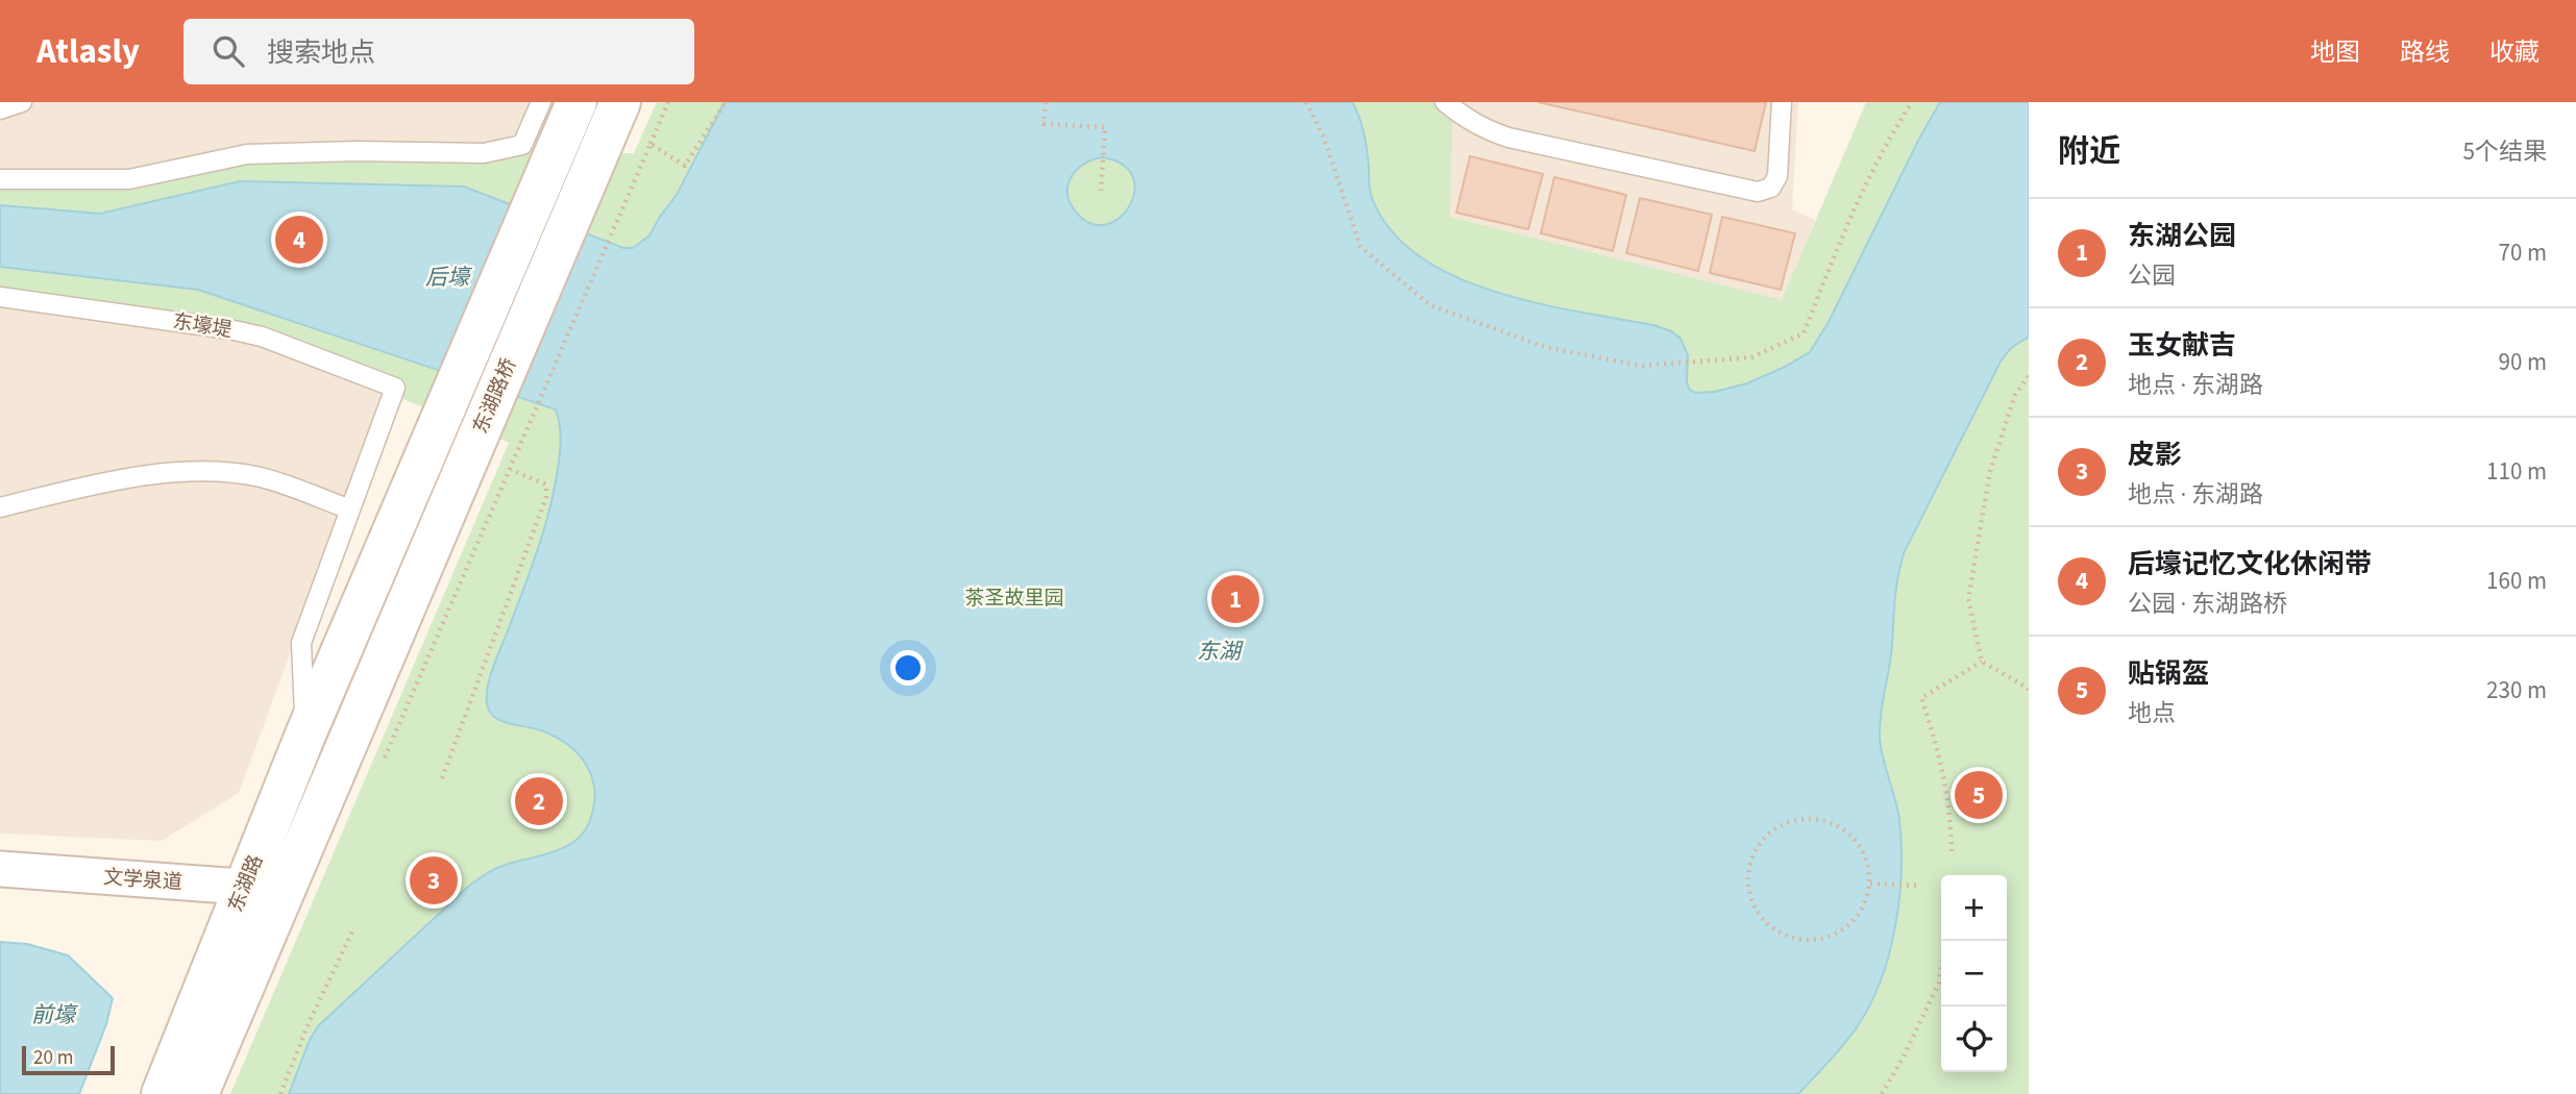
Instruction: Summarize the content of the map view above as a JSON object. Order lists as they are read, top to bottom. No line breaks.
{"streets":{"main road":["东湖路桥","东湖路"],"street":["文学泉道"],"lane":["东壕堤"]},"crossings":[["东湖路桥","东湖路"],["文学泉道","东湖路"]],"water":["后壕","东湖","前壕"],"parks":["茶圣故里园"],"scale_bar":"20 m","page":{"header":"Atlasly","search":"搜索地点","nav":["地图","路线","收藏"],"heading":["附近","5个结果"],"list":[{"mark":"1","name":"东湖公园","note":"公园","value":"70 m"},{"mark":"2","name":"玉女献吉","note":"地点 · 东湖路","value":"90 m"},{"mark":"3","name":"皮影","note":"地点 · 东湖路","value":"110 m"},{"mark":"4","name":"后壕记忆文化休闲带","note":"公园 · 东湖路桥","value":"160 m"},{"mark":"5","name":"贴锅盔","note":"地点","value":"230 m"}],"pins":["4","1","5","2","3"],"map_buttons":["+","−"],"scale":"20 m"}}
